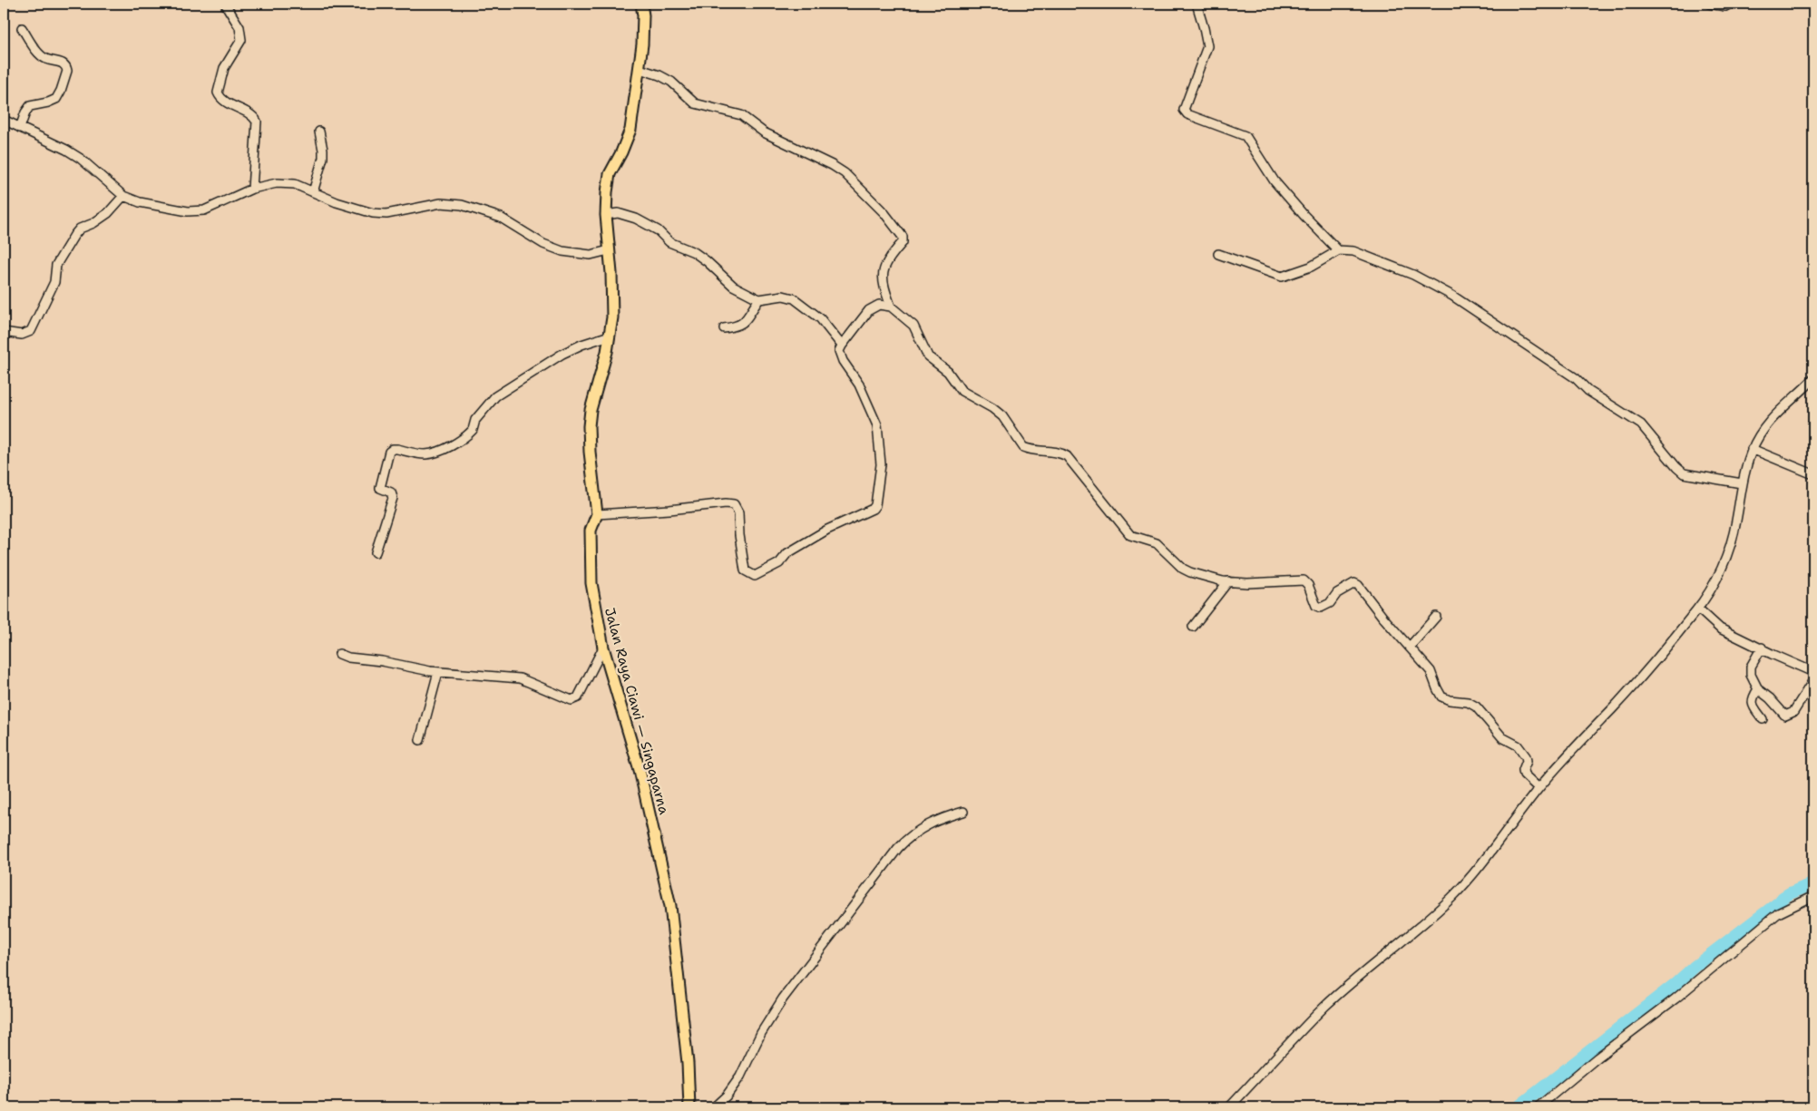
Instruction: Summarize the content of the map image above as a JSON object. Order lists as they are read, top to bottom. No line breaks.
{"streets":{"main road":["Jalan Raya Ciawi — Singaparna"]}}
